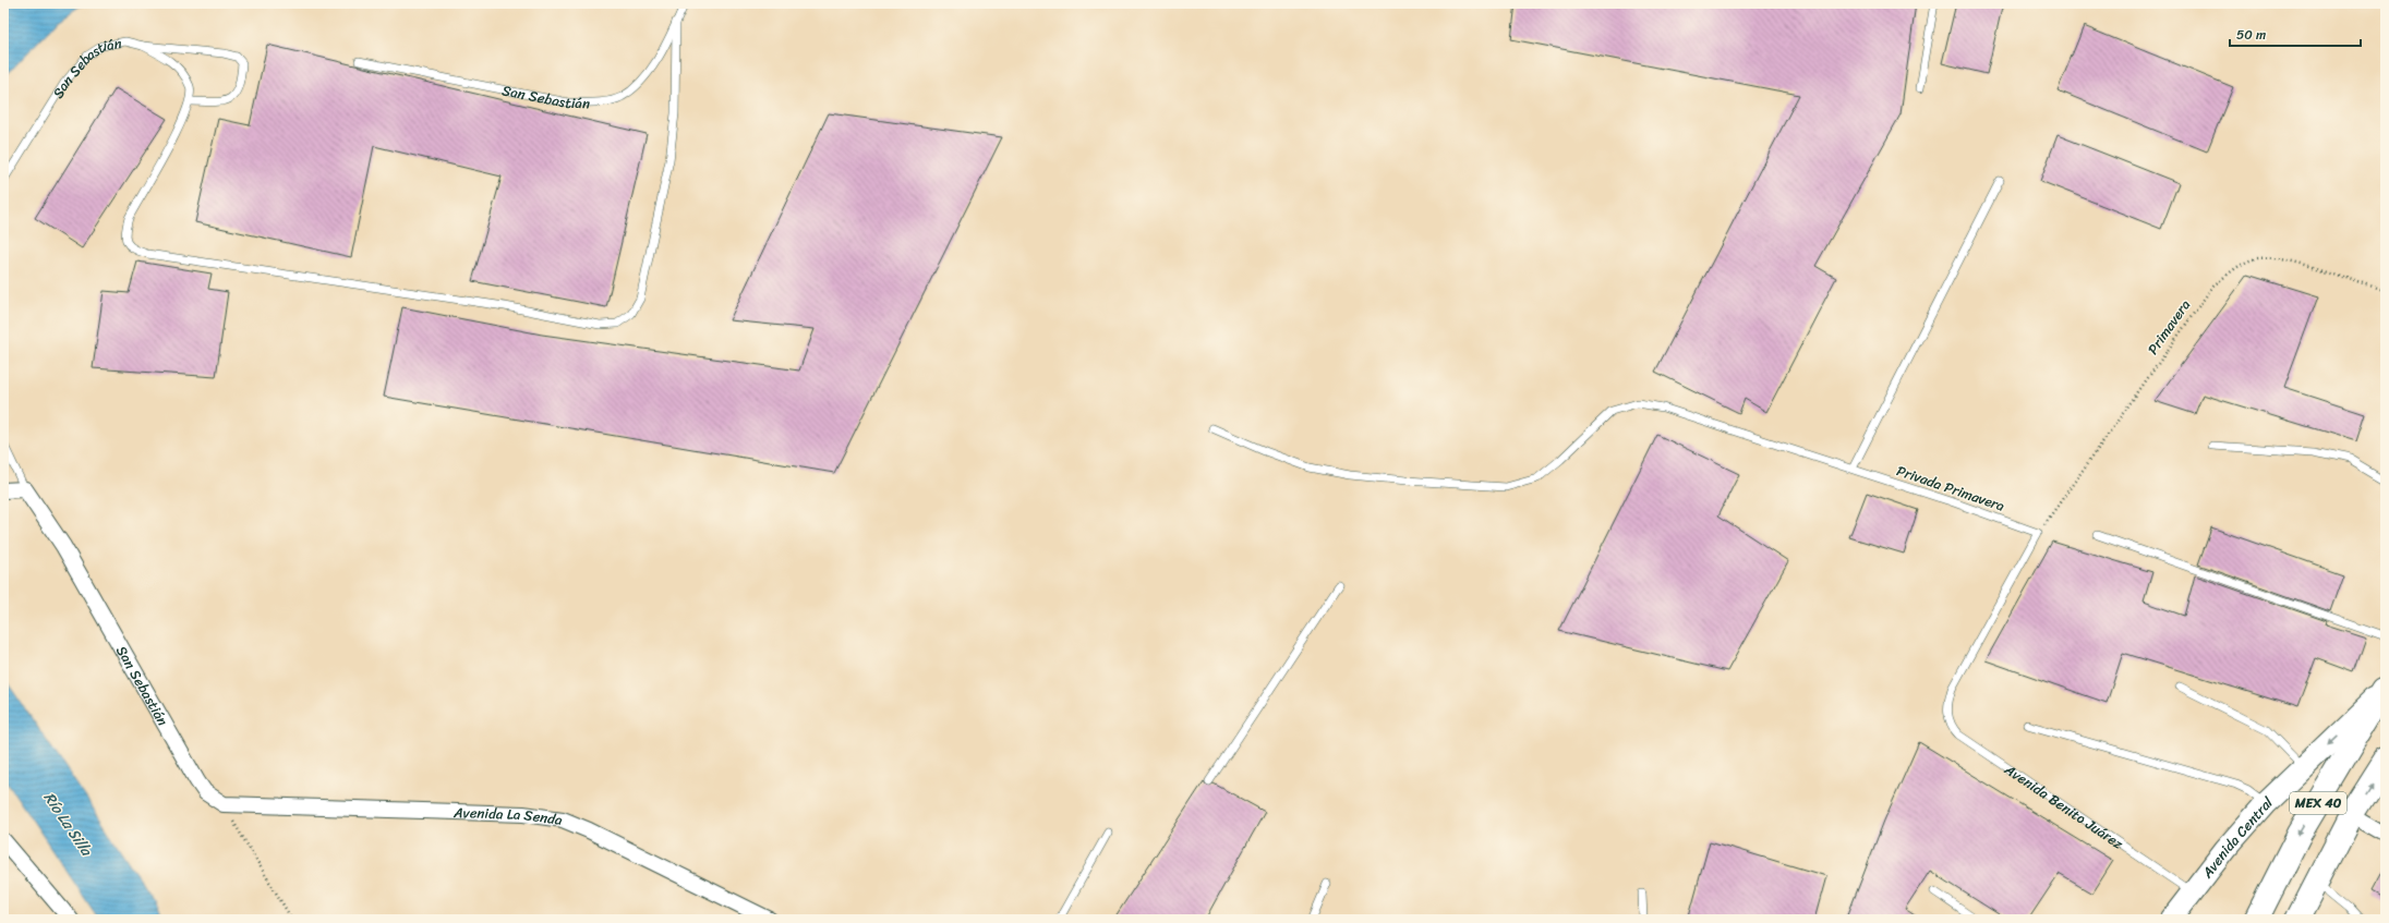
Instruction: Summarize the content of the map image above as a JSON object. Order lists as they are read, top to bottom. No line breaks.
{"streets":{"main road":["MEX 40","Avenida Central"],"street":["San Sebastián","Avenida La Senda"],"lane":["Privada Primavera","Avenida Benito Juárez"],"path":["Primavera"]},"crossings":[["San Sebastián","Avenida La Senda"],["Primavera","Privada Primavera"],["Primavera","Avenida Benito Juárez"],["Privada Primavera","Avenida Benito Juárez"],["MEX 40","Avenida Central"],["Avenida Benito Juárez","Avenida Central"]],"water":["Río La Silla"],"scale_bar":"50 m"}
